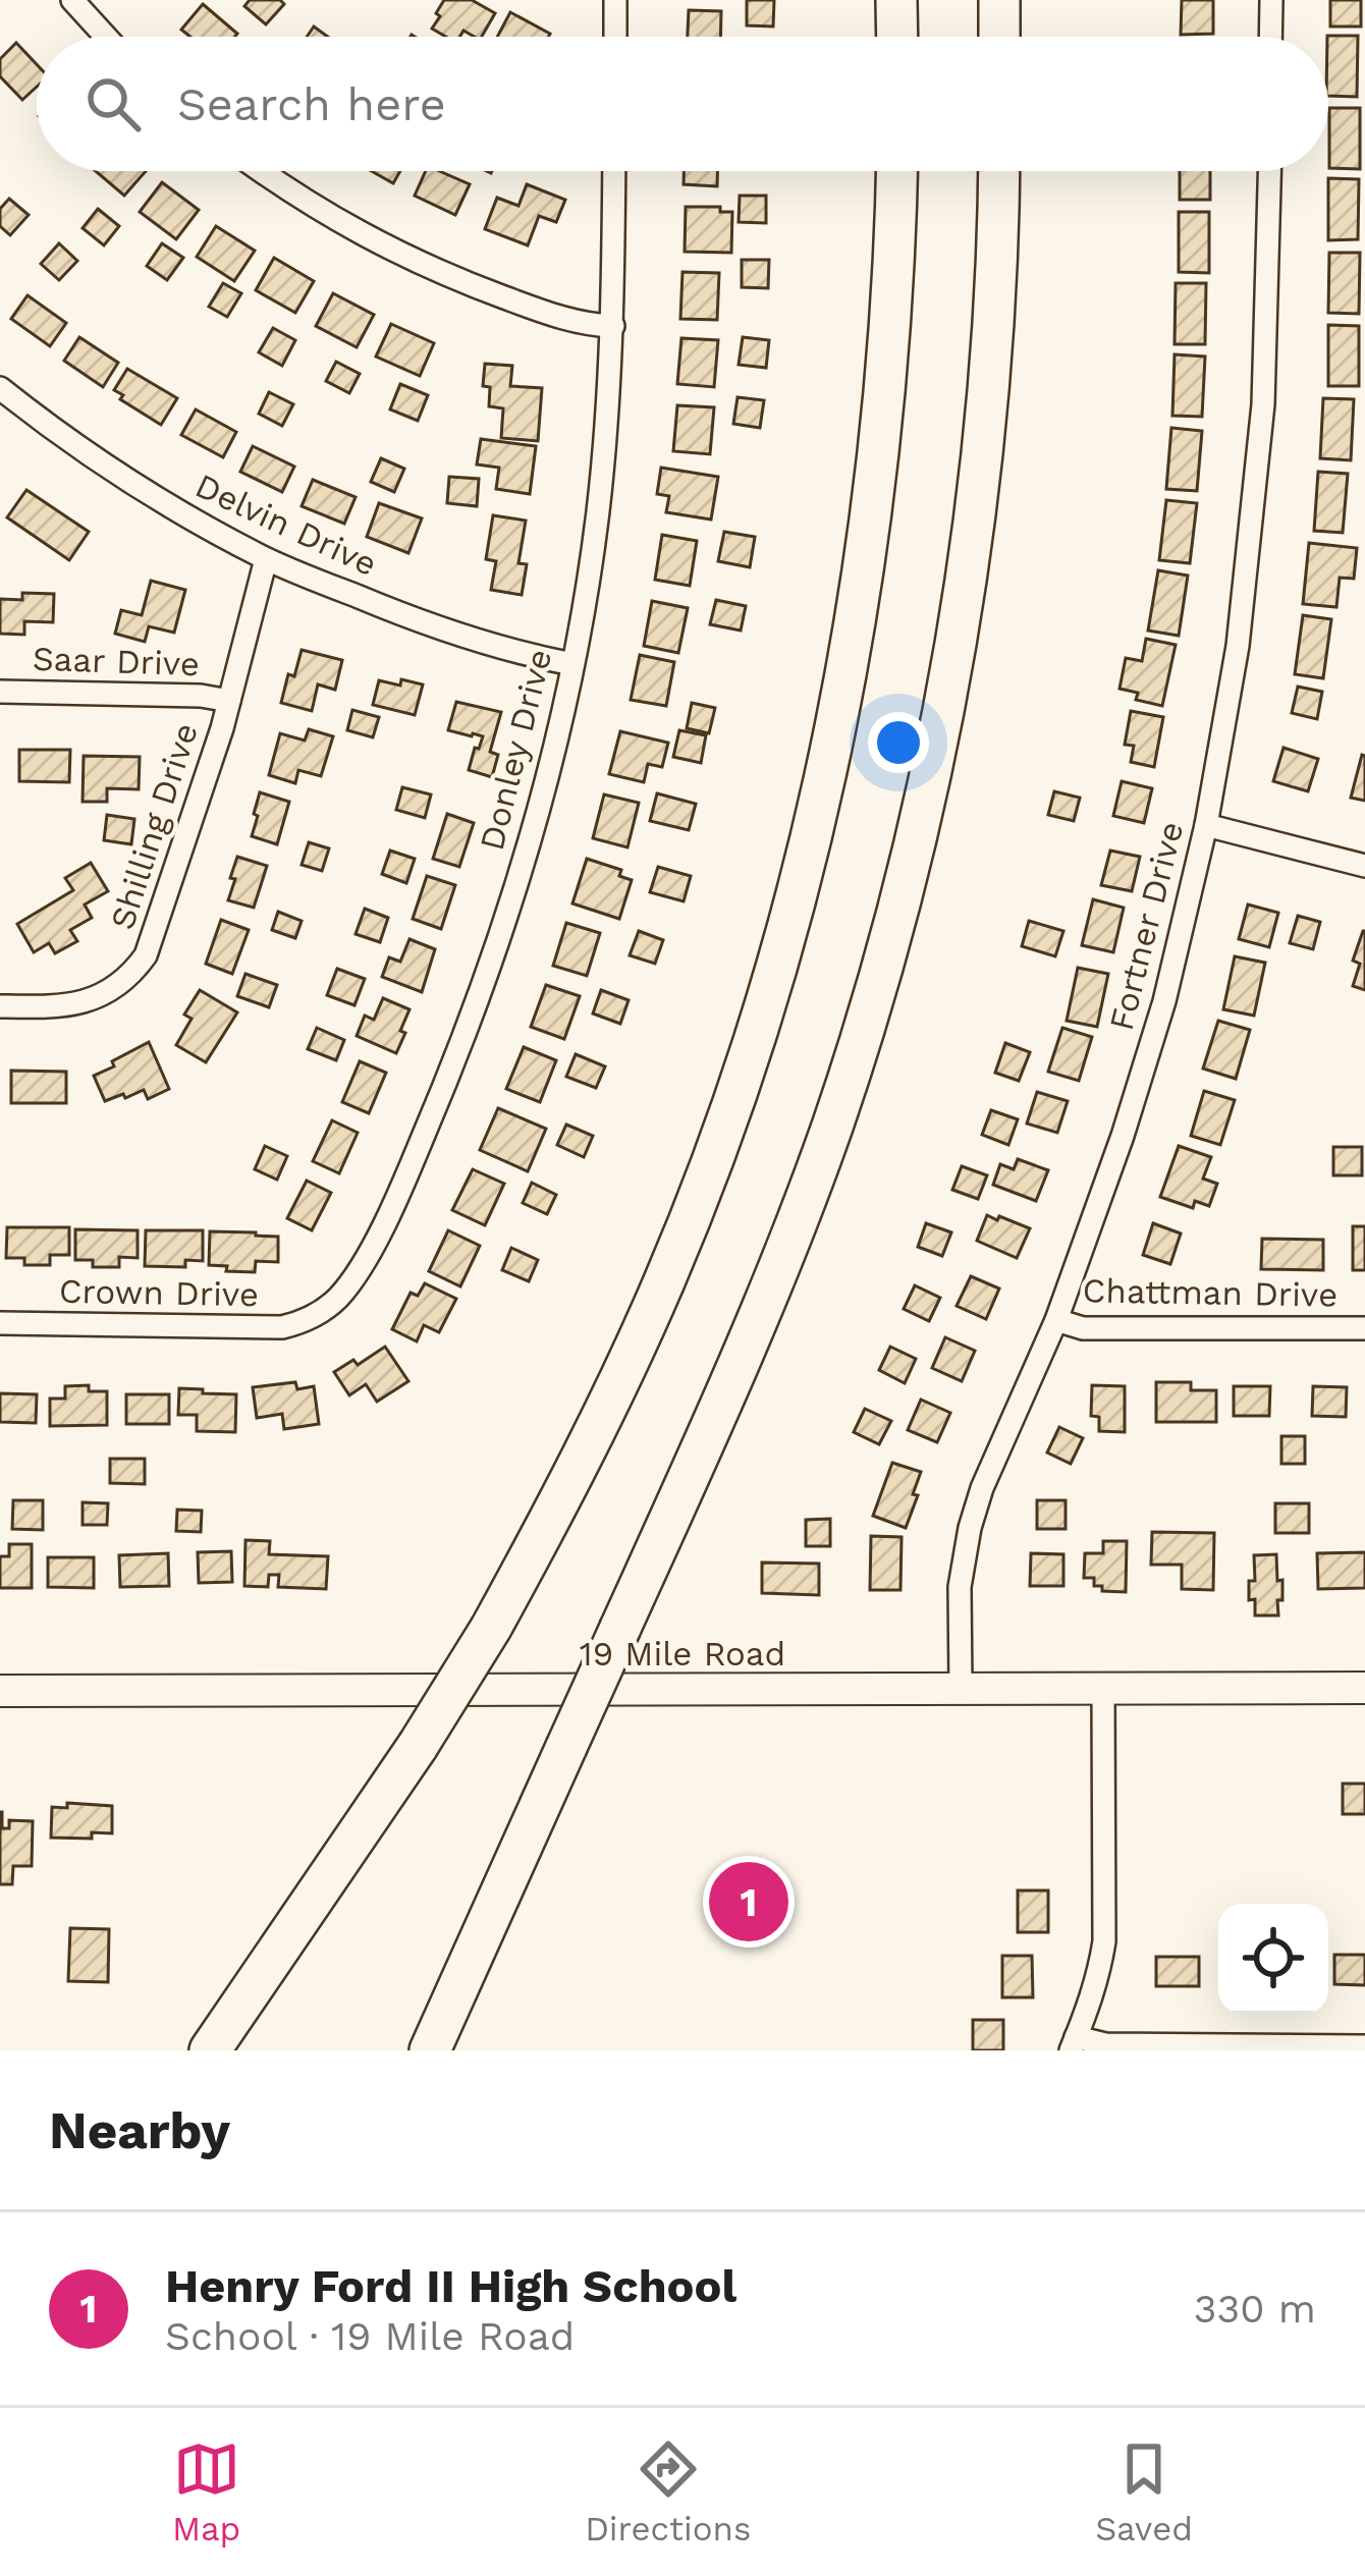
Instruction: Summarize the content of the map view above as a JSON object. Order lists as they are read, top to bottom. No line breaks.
{"streets":{"street":["Delvin Drive","Saar Drive","Donley Drive","Shilling Drive","Fortner Drive","Crown Drive","Chattman Drive","19 Mile Road"]},"crossings":[["Delvin Drive","Donley Drive"],["Delvin Drive","Shilling Drive"],["Saar Drive","Shilling Drive"],["Donley Drive","Crown Drive"],["Fortner Drive","Chattman Drive"],["Fortner Drive","19 Mile Road"]],"page":{"search":"Search here","pins":"1","heading":"Nearby","list":[{"mark":"1","name":"Henry Ford II High School","note":"School · 19 Mile Road","value":"330 m"}],"nav":["Map","Directions","Saved"]}}
